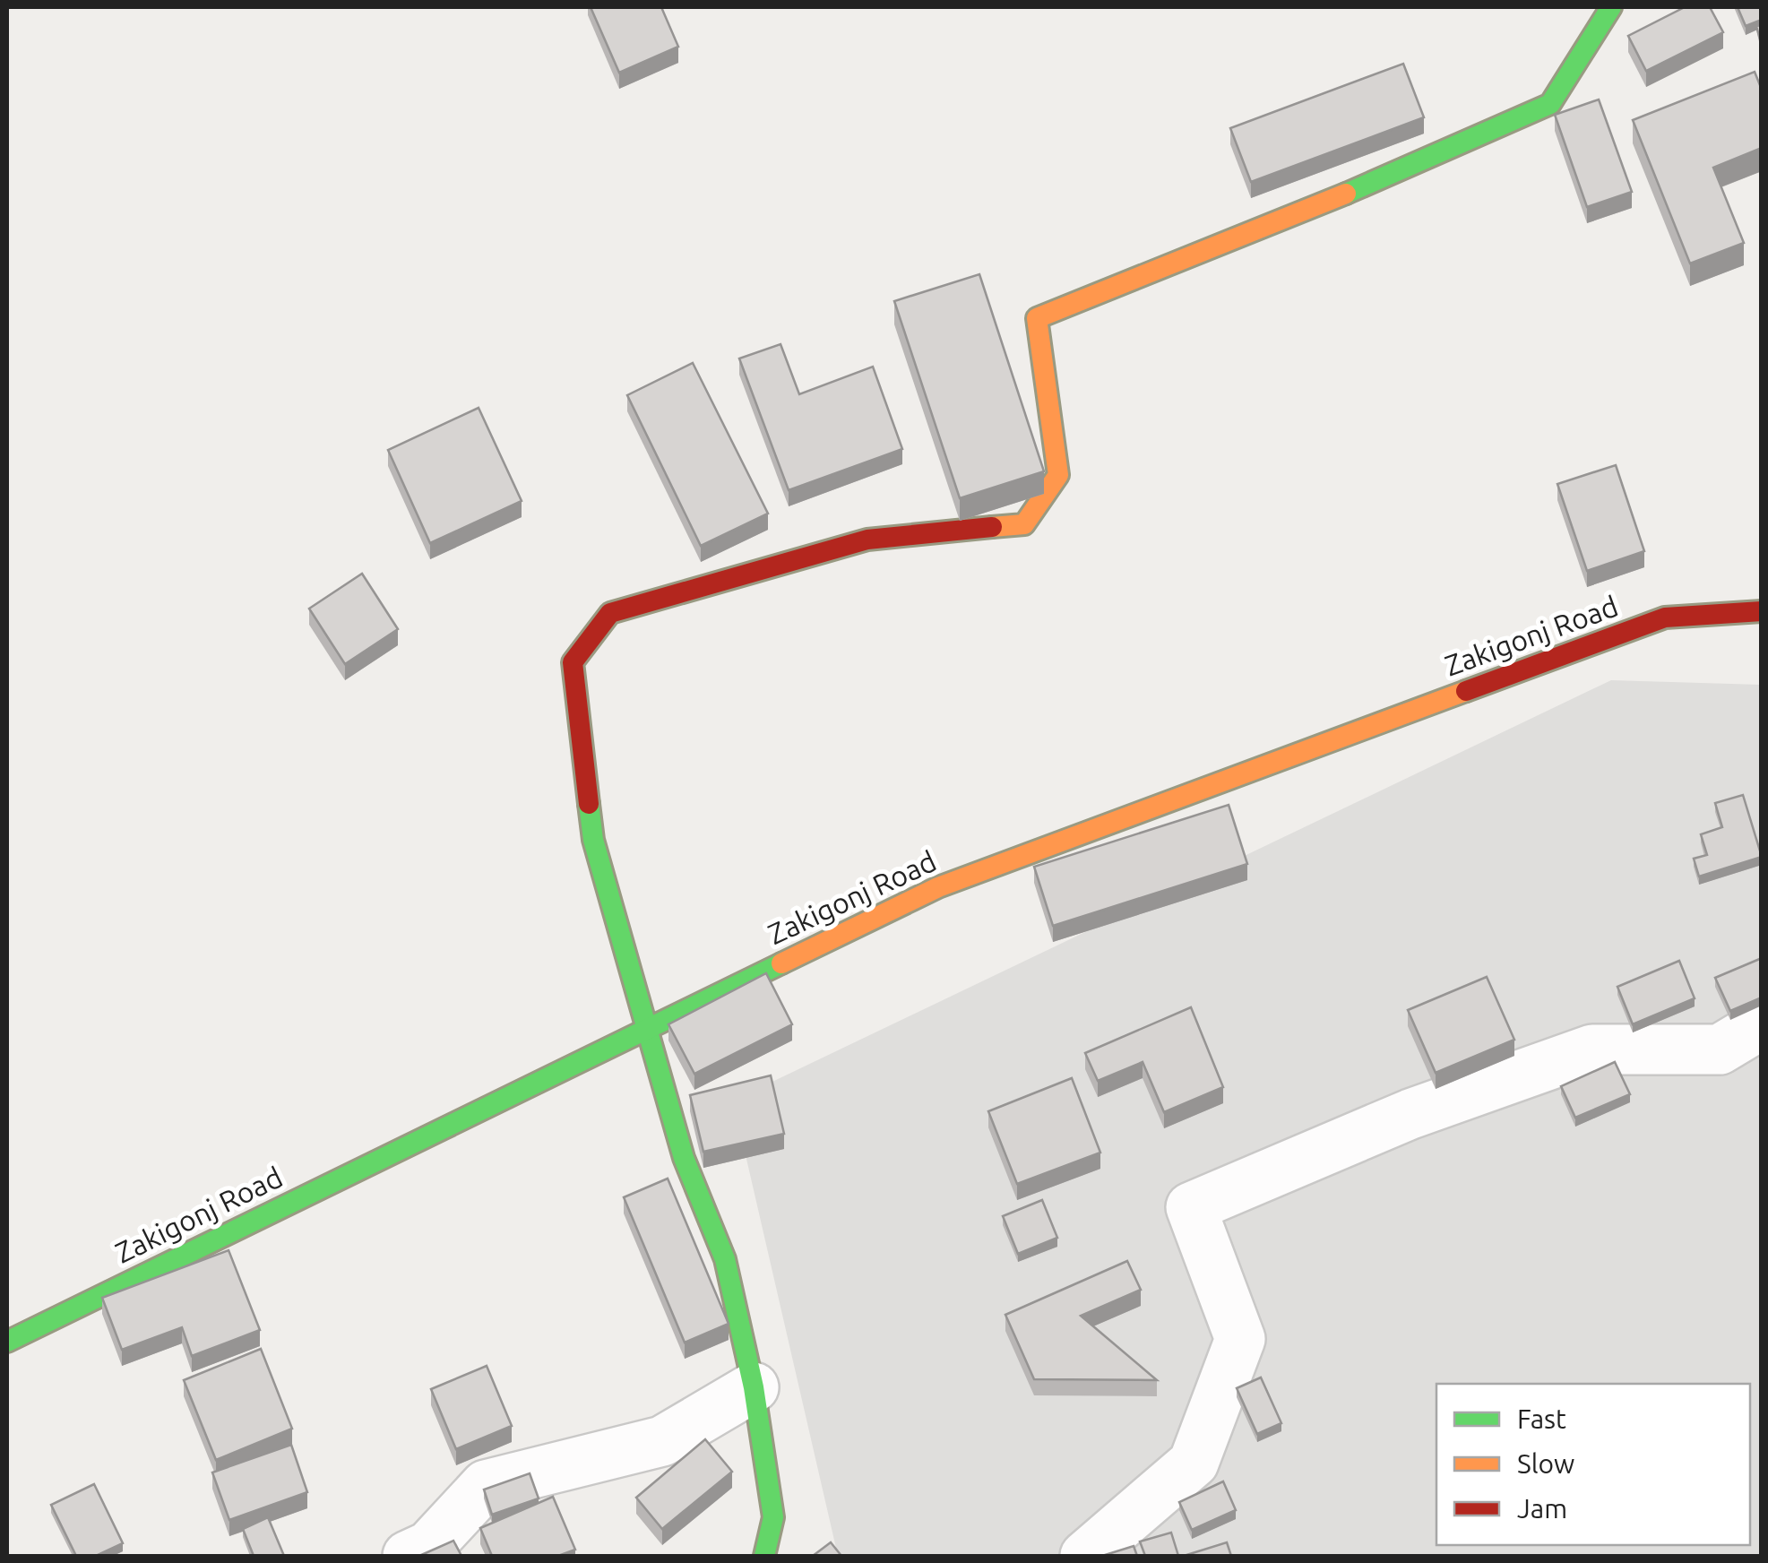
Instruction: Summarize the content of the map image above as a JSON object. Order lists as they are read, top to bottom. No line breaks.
{"streets":{"street":["Zakigonj Road"]},"legend":["Fast","Slow","Jam"]}
